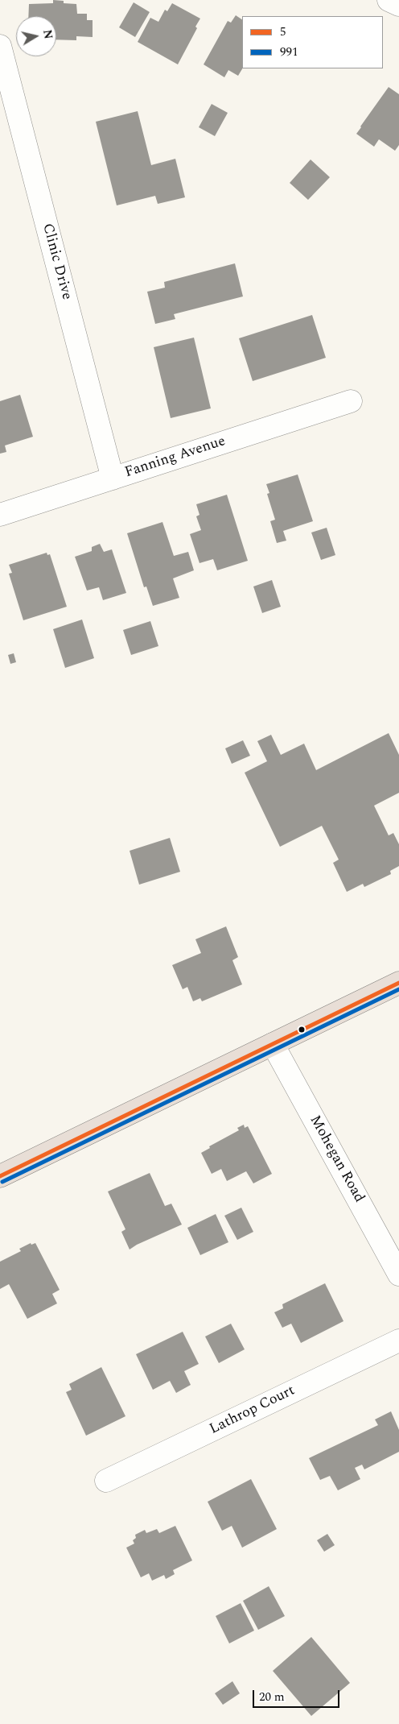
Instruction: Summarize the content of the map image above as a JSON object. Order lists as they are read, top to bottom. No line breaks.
{"streets":{"street":["Clinic Drive","Fanning Avenue","Mohegan Road","Lathrop Court"]},"crossings":[["Clinic Drive","Fanning Avenue"]],"lines":["transit line 5","transit line 991"],"legend":["5","991"],"scale_bar":"20 m","north":"right"}
